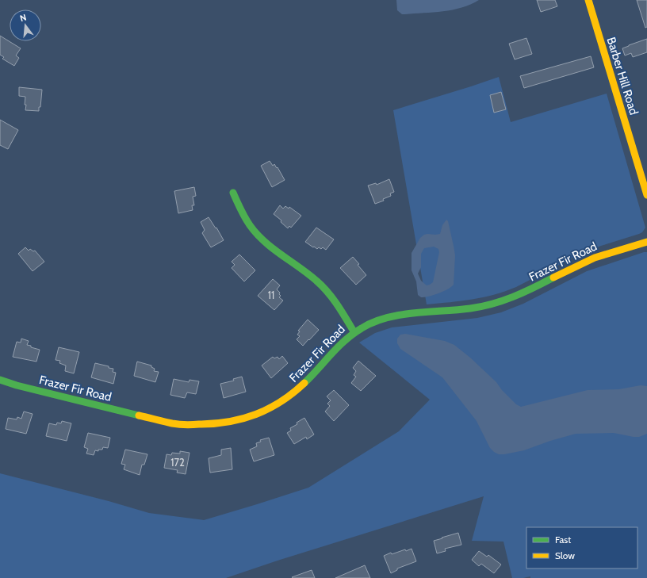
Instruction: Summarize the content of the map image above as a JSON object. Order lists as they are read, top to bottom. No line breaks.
{"streets":{"street":["Barber Hill Road","Frazer Fir Road"]},"house_numbers":["11","172"],"legend":["Fast","Slow"],"north":"top"}
